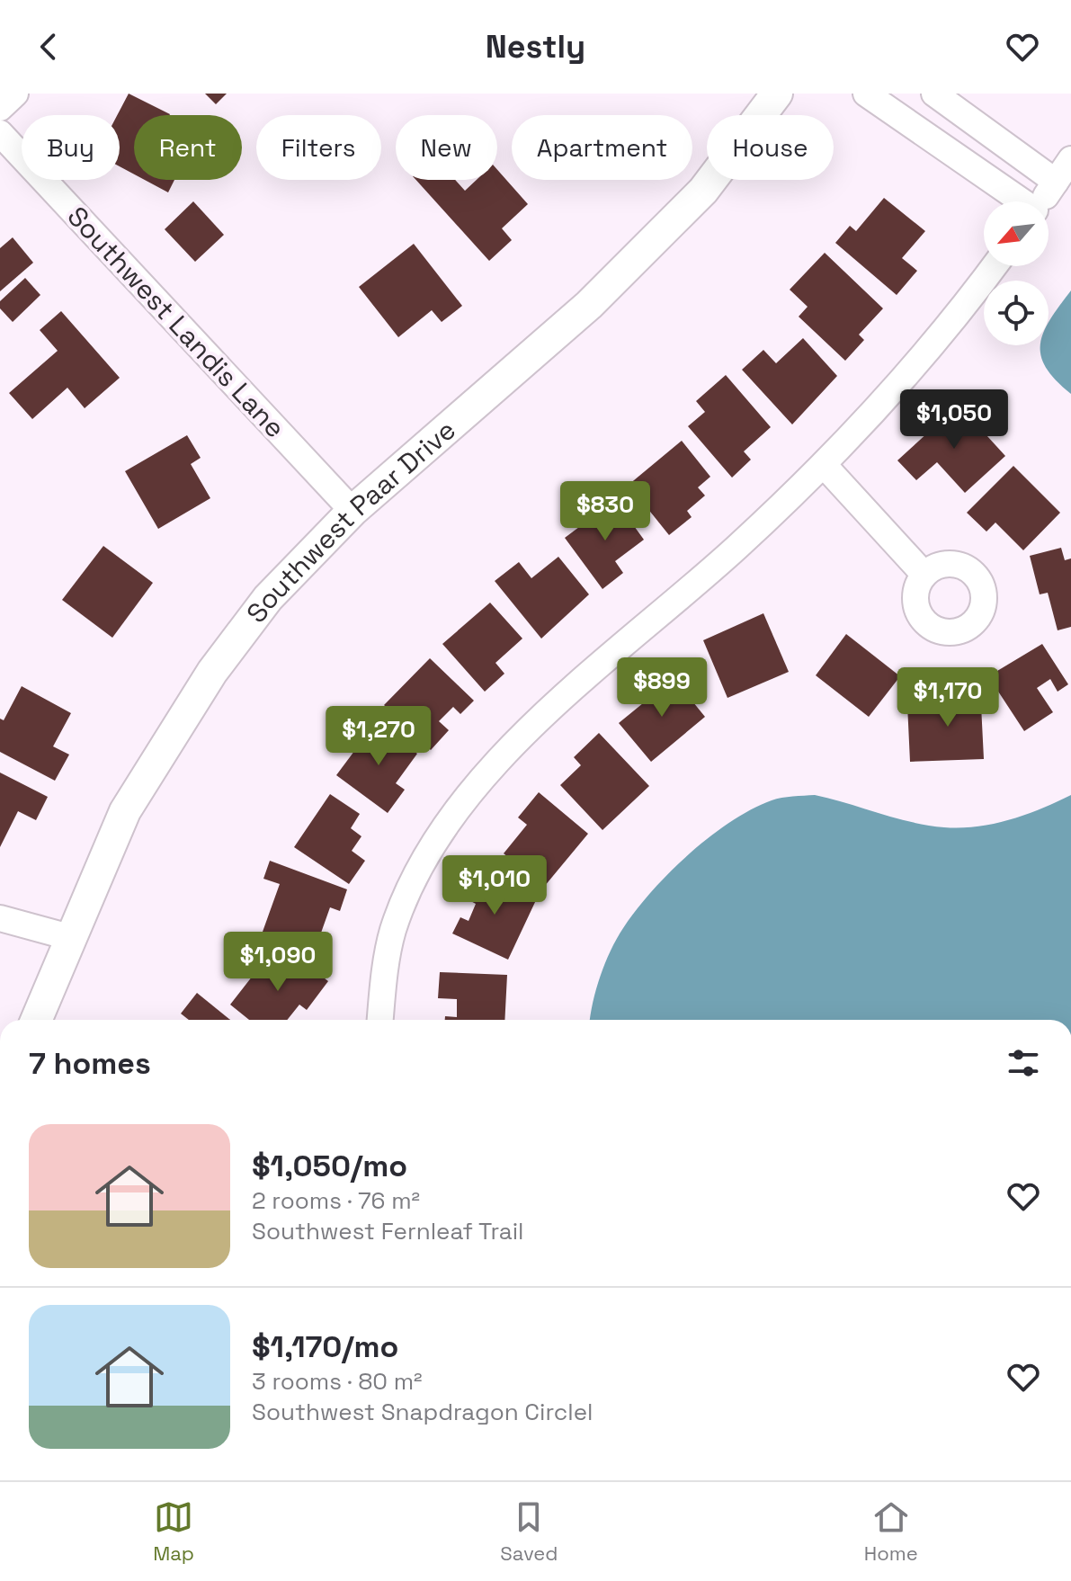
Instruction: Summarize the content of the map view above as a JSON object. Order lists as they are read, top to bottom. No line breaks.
{"streets":{"street":["Southwest Landis Lane","Southwest Paar Drive"]},"crossings":[["Southwest Landis Lane","Southwest Paar Drive"]],"north":"bottom left","page":{"header":"Nestly","chip":["Buy","Rent","Filters","New","Apartment","House"],"price":["$1,050","$830","$899","$1,170","$1,270","$1,010","$1,090"],"heading":"7 homes","list":[{"name":"$1,050/mo","note":"2 rooms · 76 m² · Southwest Fernleaf Trail"},{"name":"$1,170/mo","note":"3 rooms · 80 m² · Southwest Snapdragon Circlel"}],"tabs":["Map","Saved","Home"]}}
